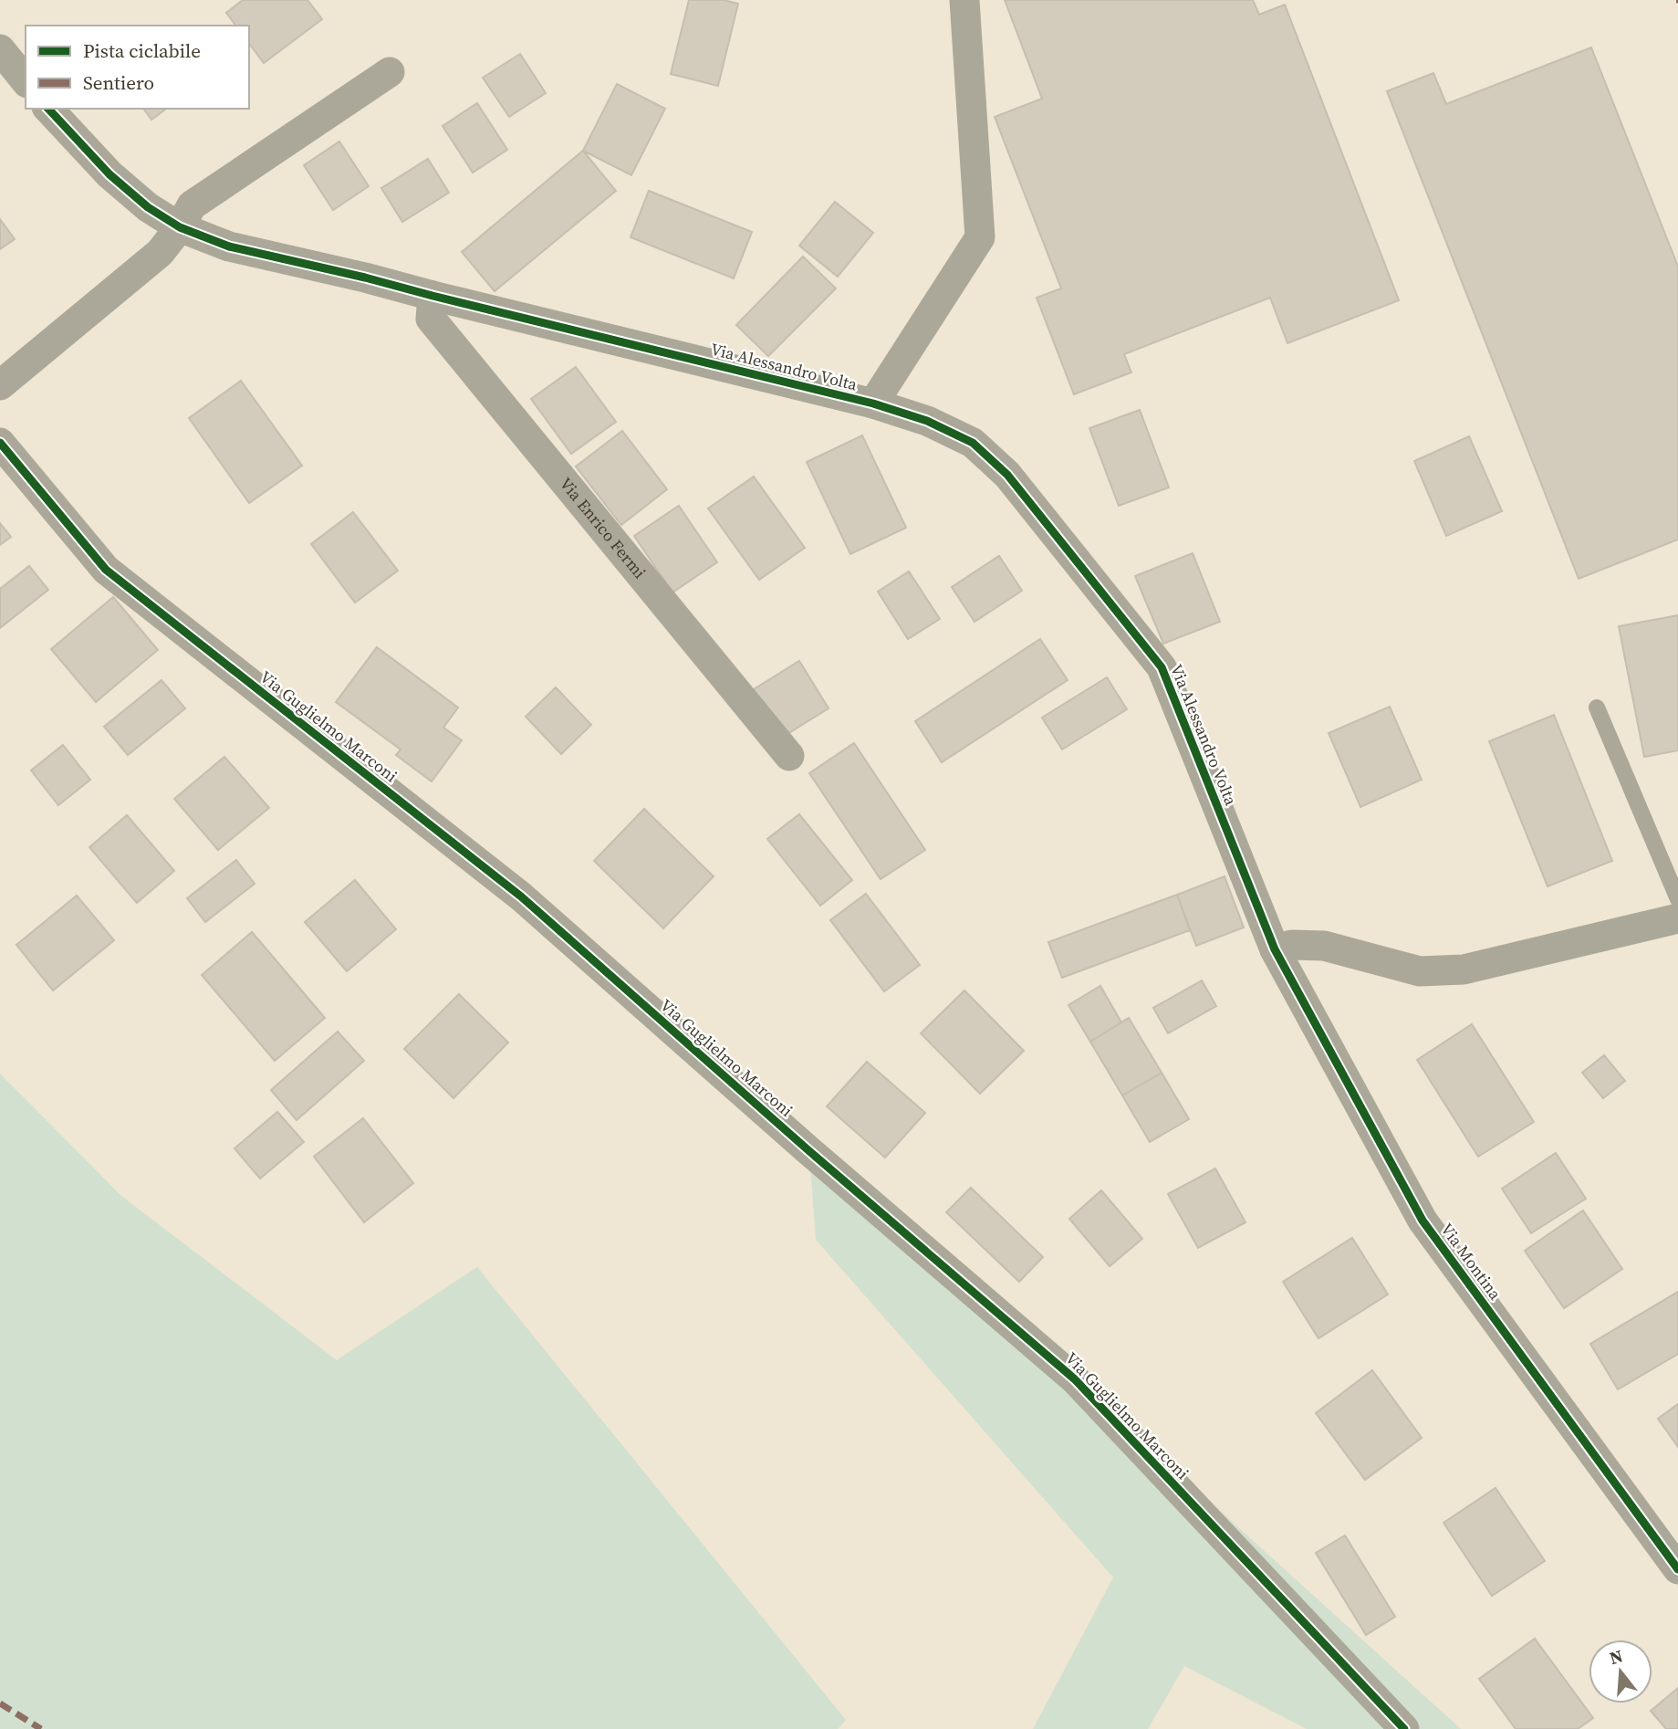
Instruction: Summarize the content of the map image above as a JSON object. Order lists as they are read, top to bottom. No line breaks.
{"streets":{"street":["Via Alessandro Volta","Via Enrico Fermi","Via Guglielmo Marconi","Via Montina"]},"crossings":[["Via Alessandro Volta","Via Enrico Fermi"],["Via Alessandro Volta","Via Montina"]],"legend":["Pista ciclabile","Sentiero"],"north":"top"}
